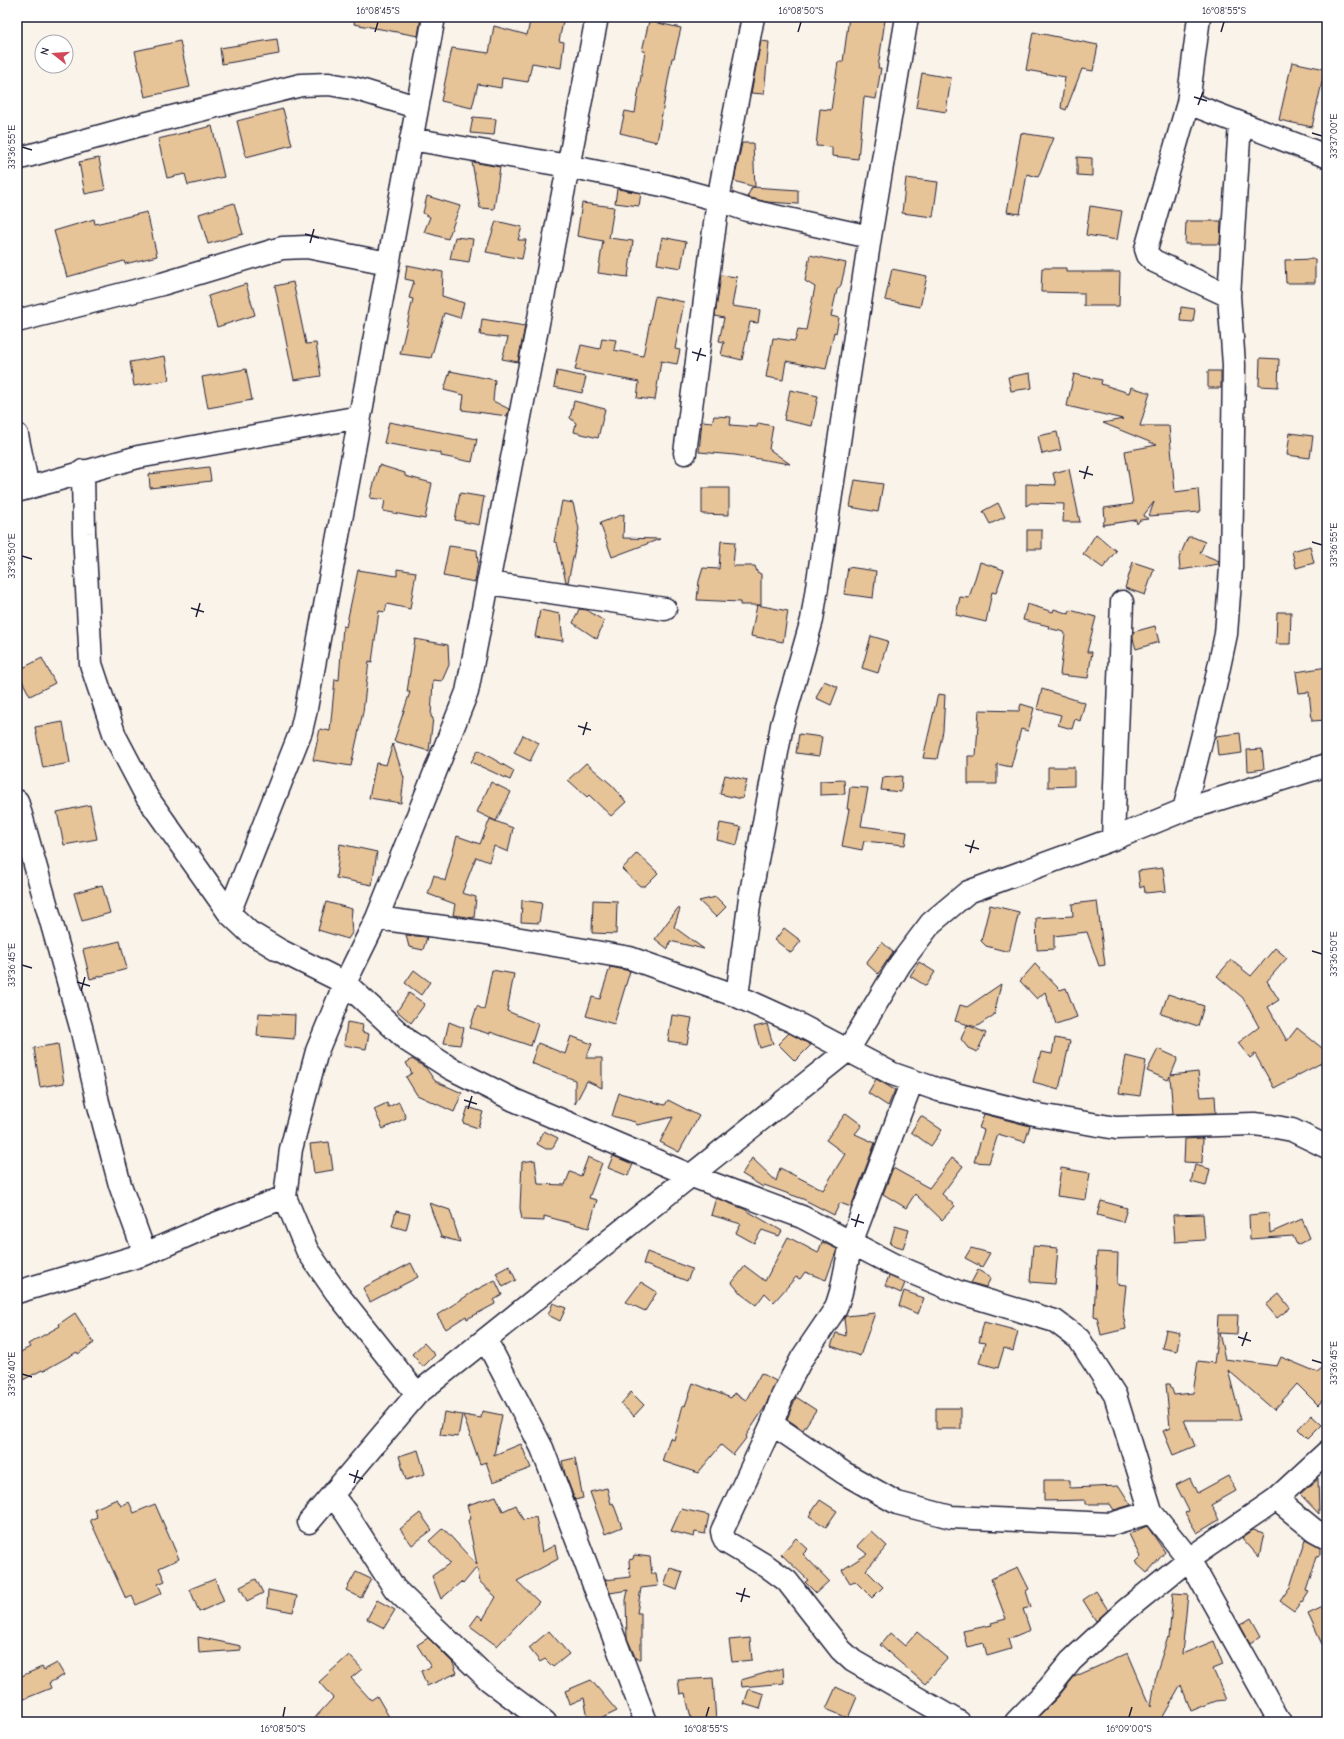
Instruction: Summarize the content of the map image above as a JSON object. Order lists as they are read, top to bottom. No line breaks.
{"north":"left","coordinates":["16°08'45\"S","16°08'50\"S","16°08'55\"S","33°37'00\"E","33°36'55\"E","33°36'50\"E","33°36'45\"E","33°36'40\"E","16°09'00\"S"]}
